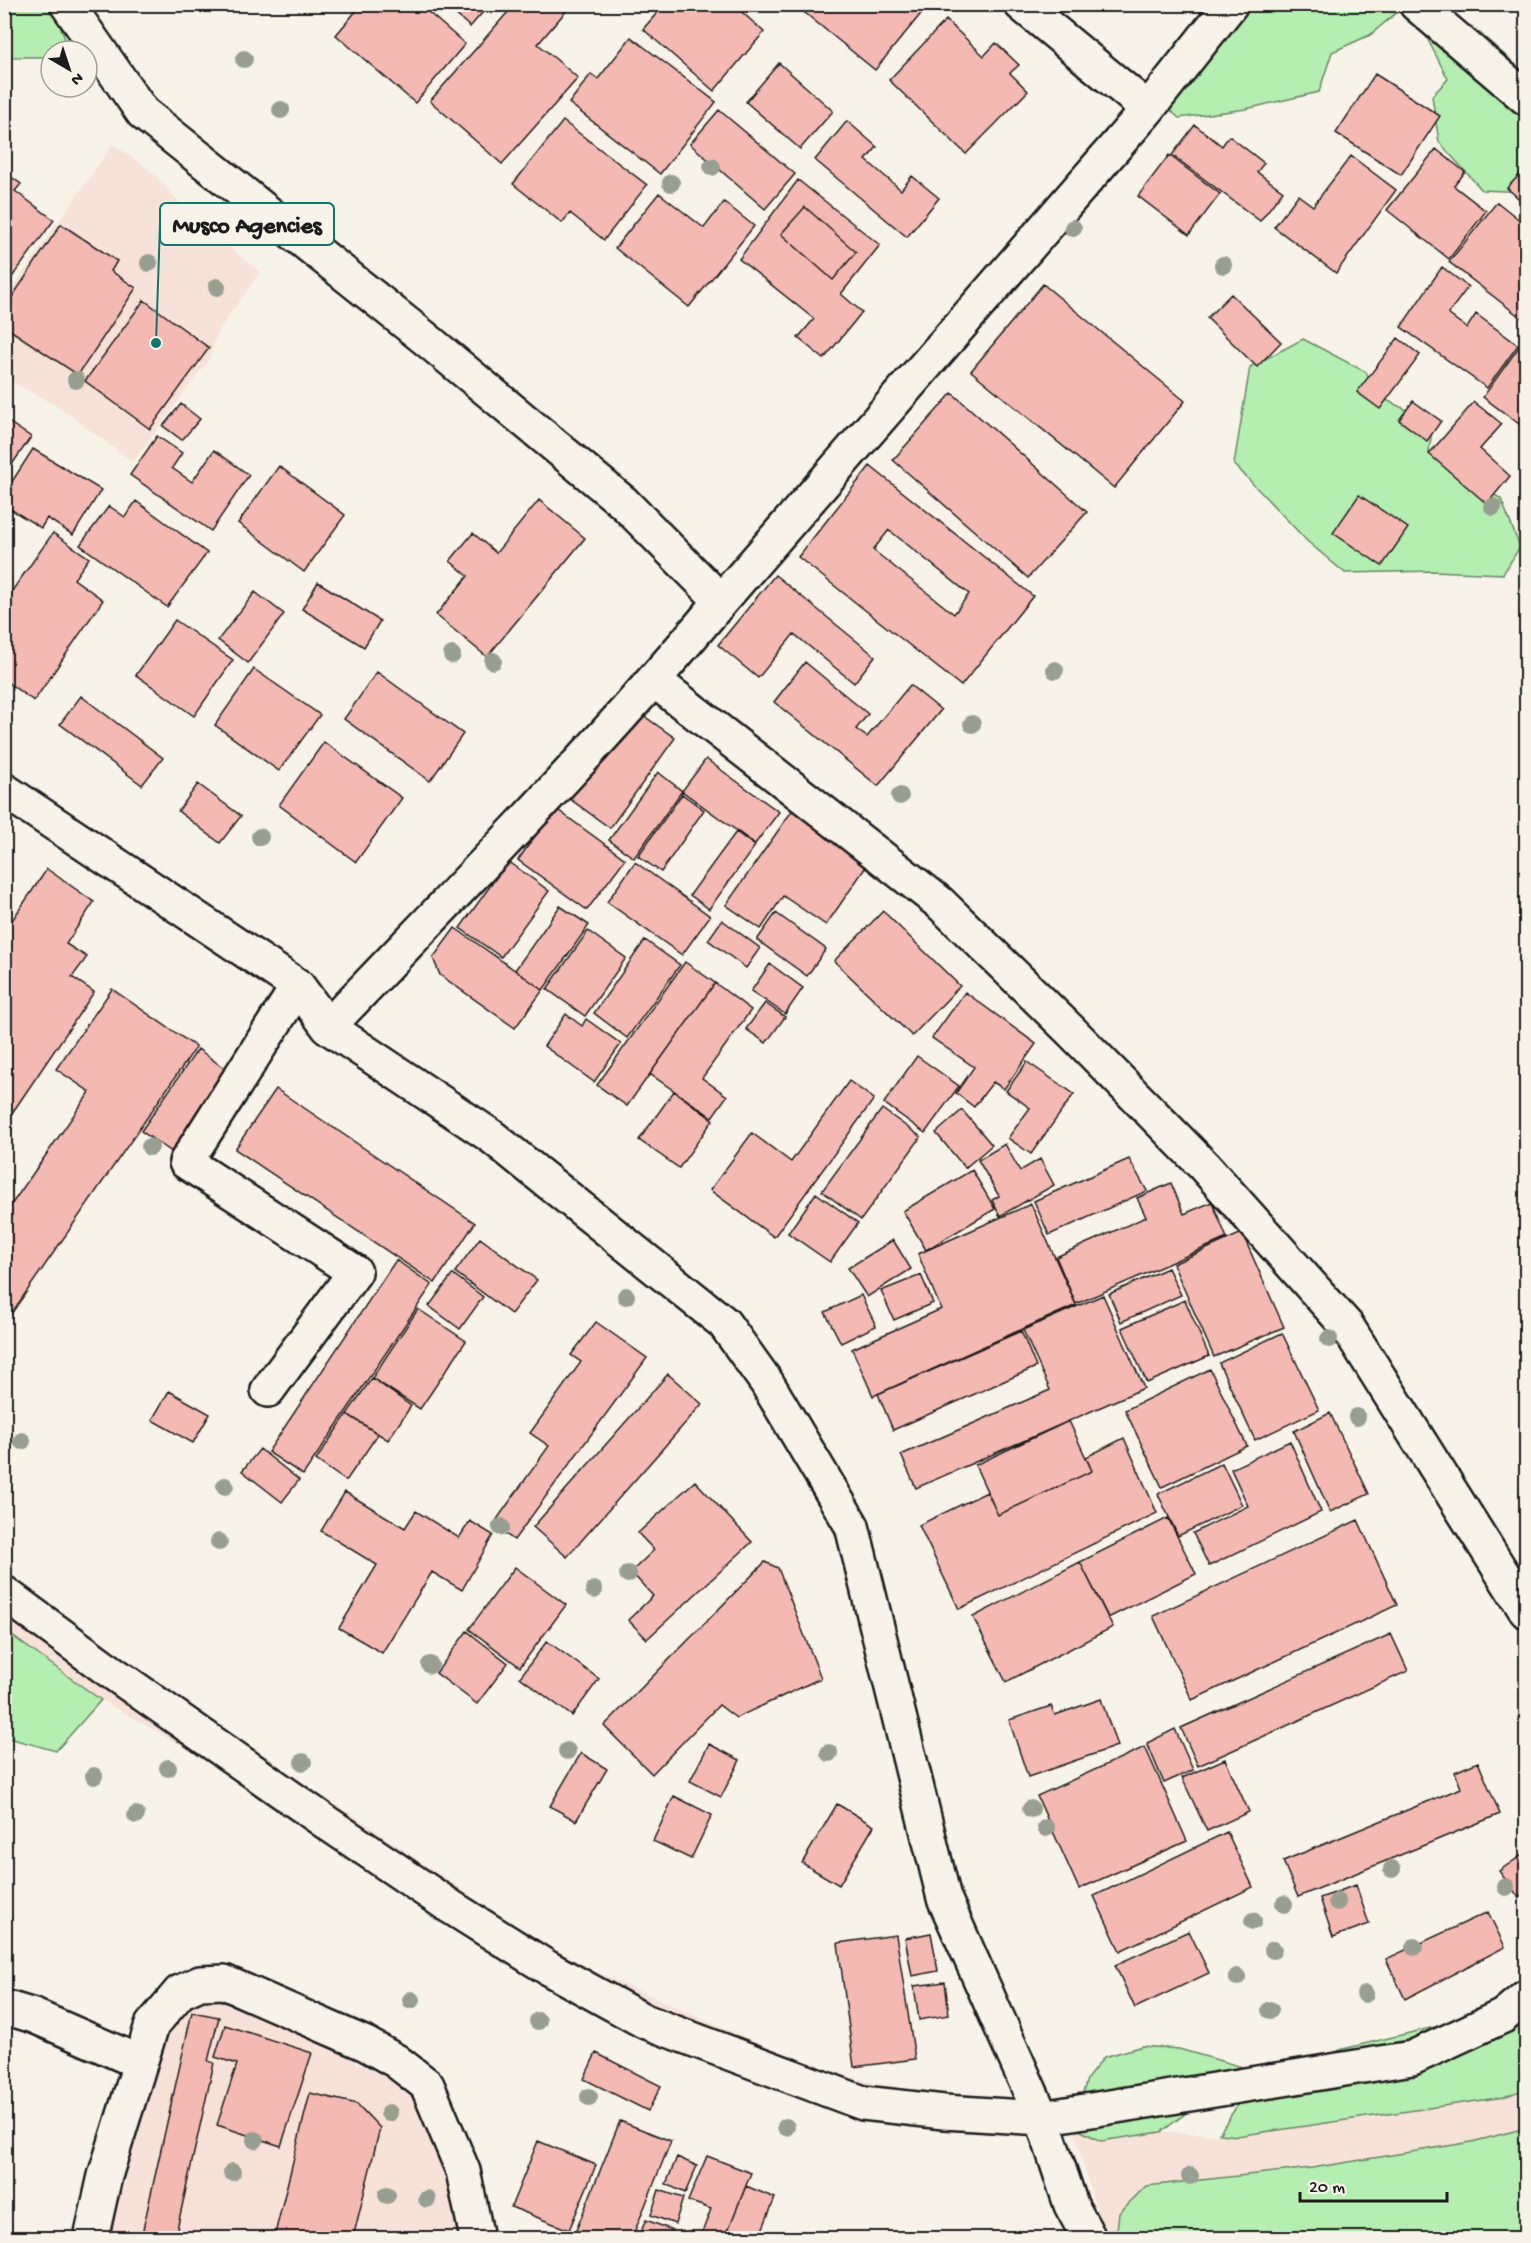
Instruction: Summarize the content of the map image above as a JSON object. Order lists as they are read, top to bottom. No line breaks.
{"places":["Musco Agencies"],"scale_bar":"20 m","north":"bottom right"}
